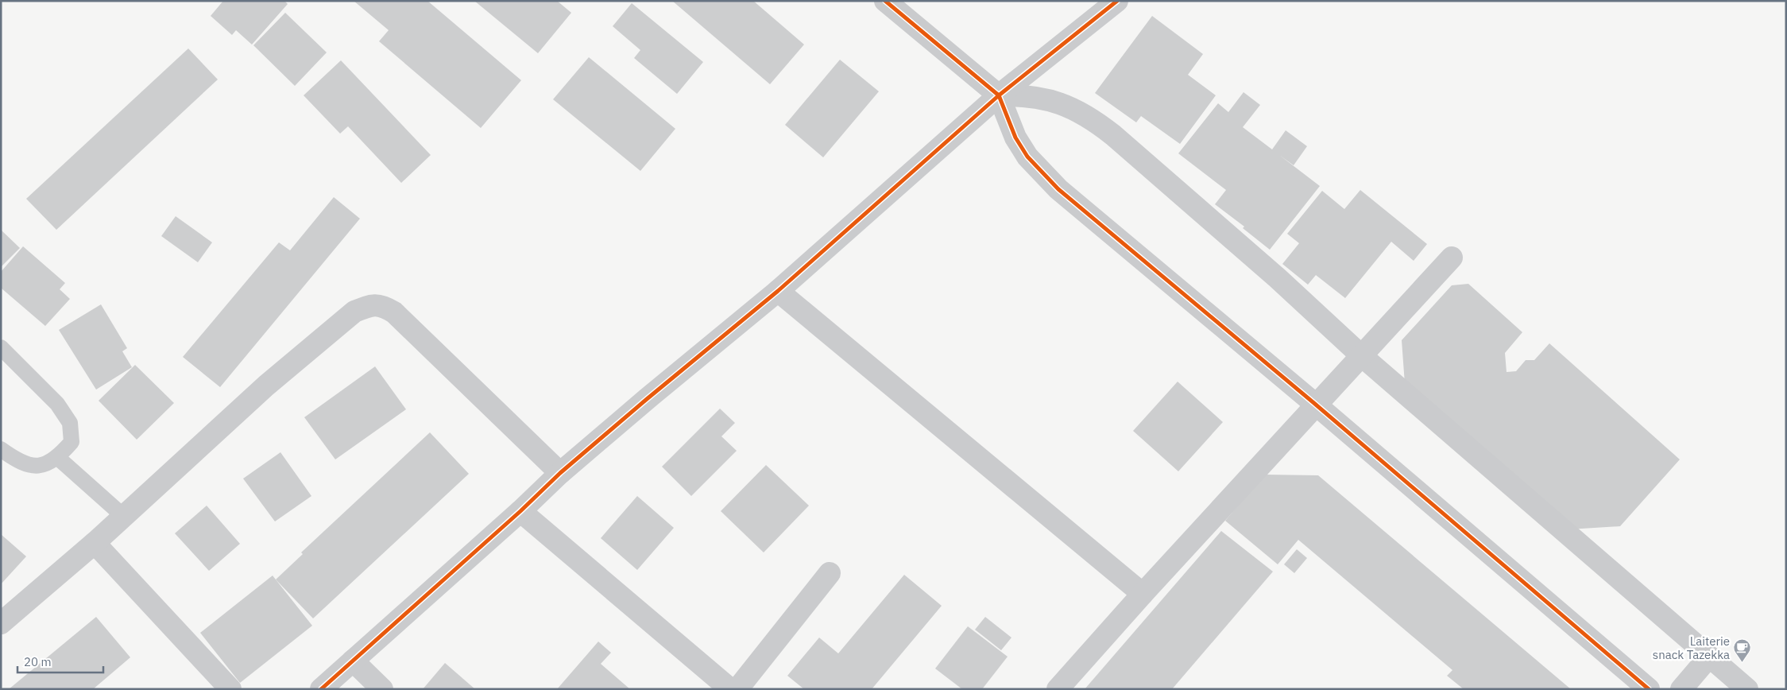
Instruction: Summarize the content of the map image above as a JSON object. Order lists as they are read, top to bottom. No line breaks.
{"places":{"cafe":["Laiterie snack Tazekka"]},"scale_bar":"20 m"}
